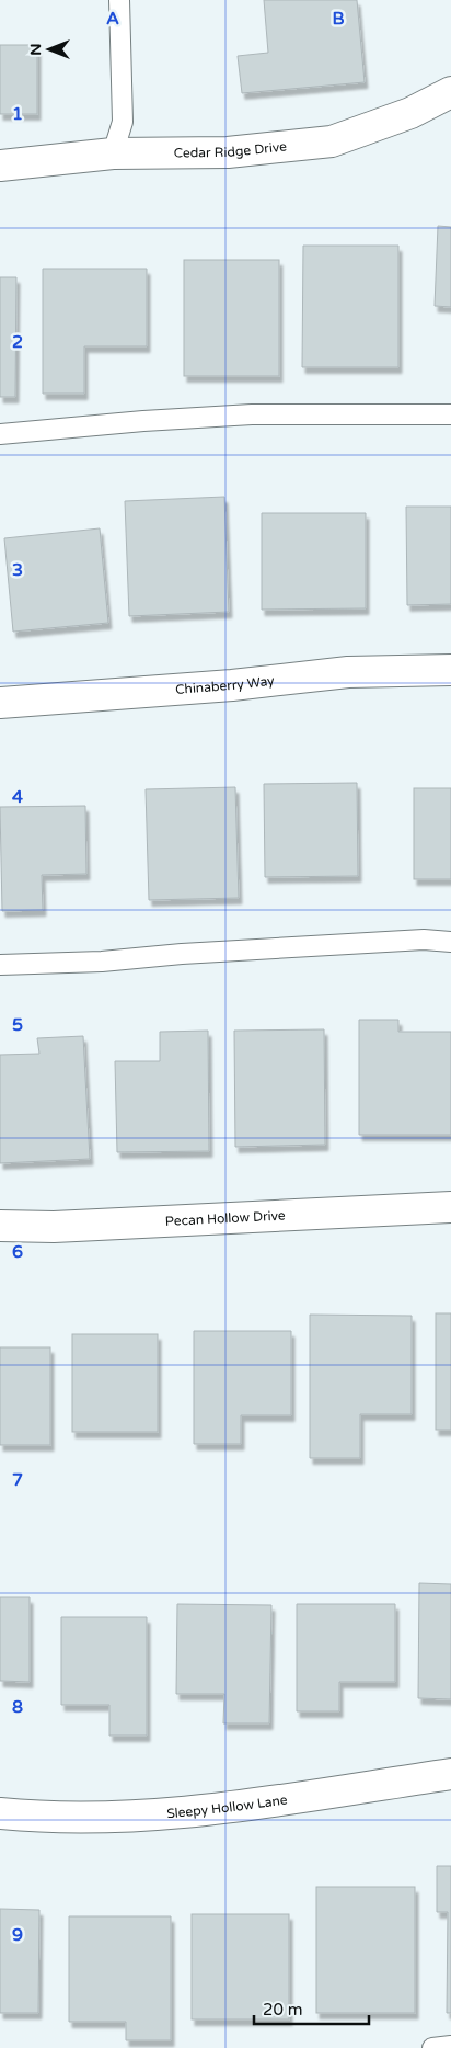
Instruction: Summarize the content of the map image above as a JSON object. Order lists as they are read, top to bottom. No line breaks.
{"streets":{"street":["Cedar Ridge Drive","Chinaberry Way","Pecan Hollow Drive","Sleepy Hollow Lane"]},"scale_bar":"20 m","north":"left","grid":{"columns":["A","B"],"rows":["1","2","3","4","5","6","7","8","9"]}}
